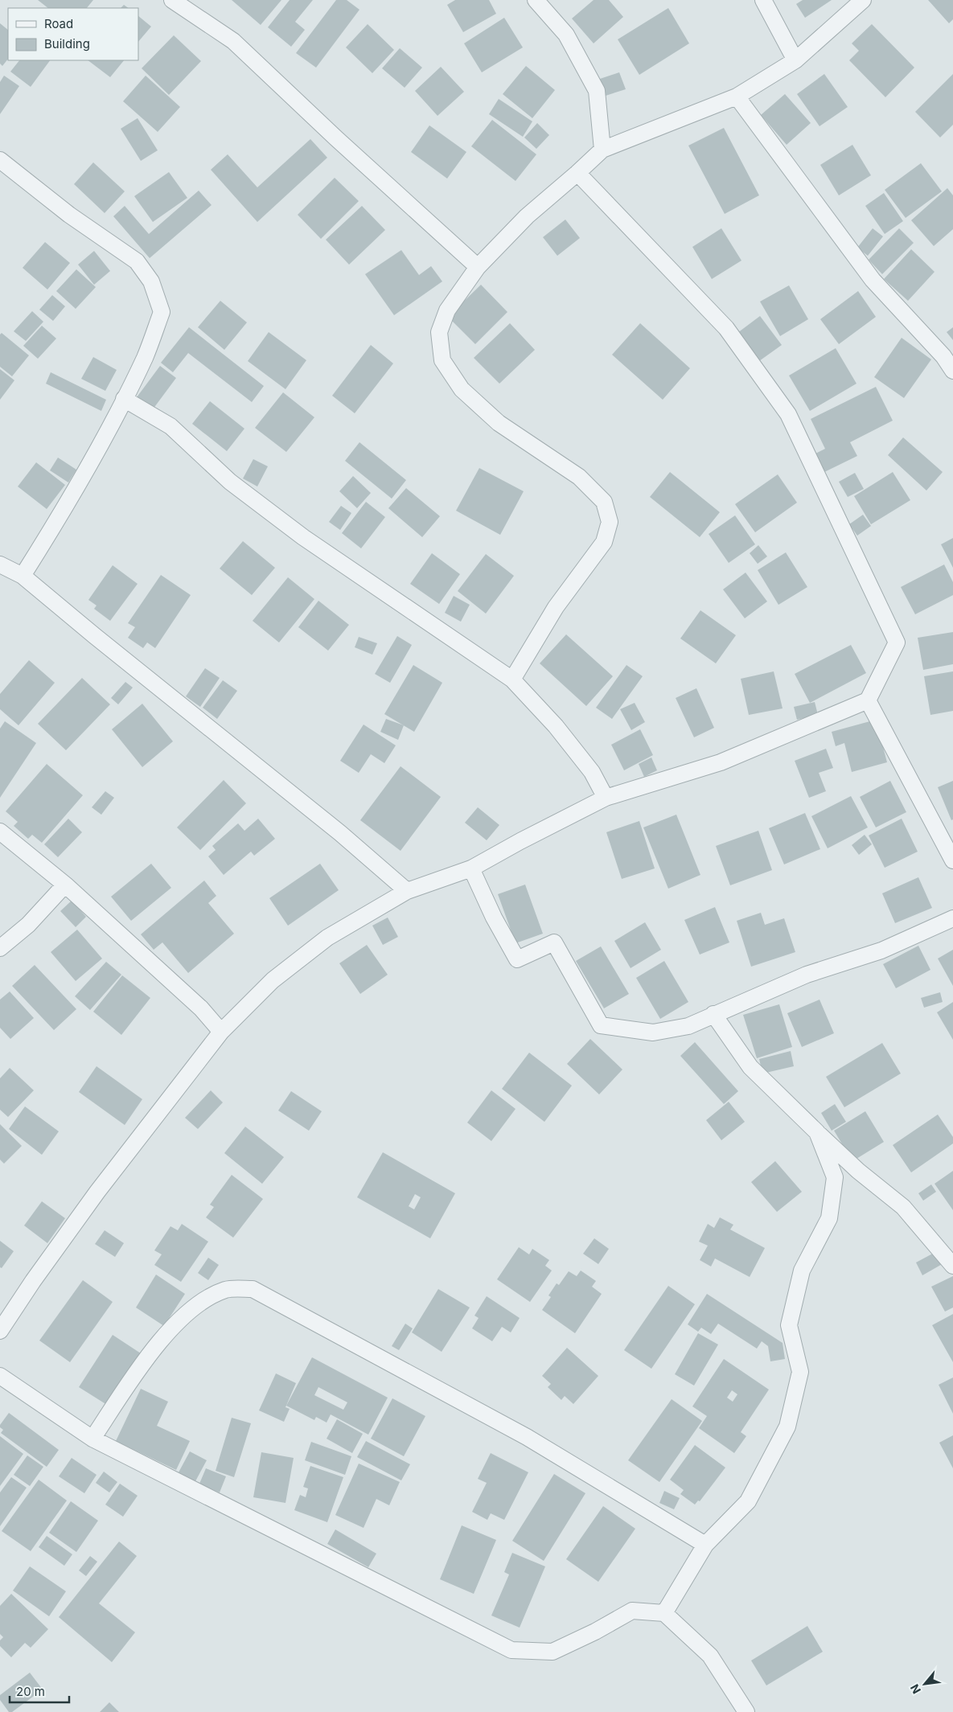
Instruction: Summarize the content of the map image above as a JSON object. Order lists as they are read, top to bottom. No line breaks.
{"legend":["Road","Building"],"scale_bar":"20 m","north":"bottom left"}
